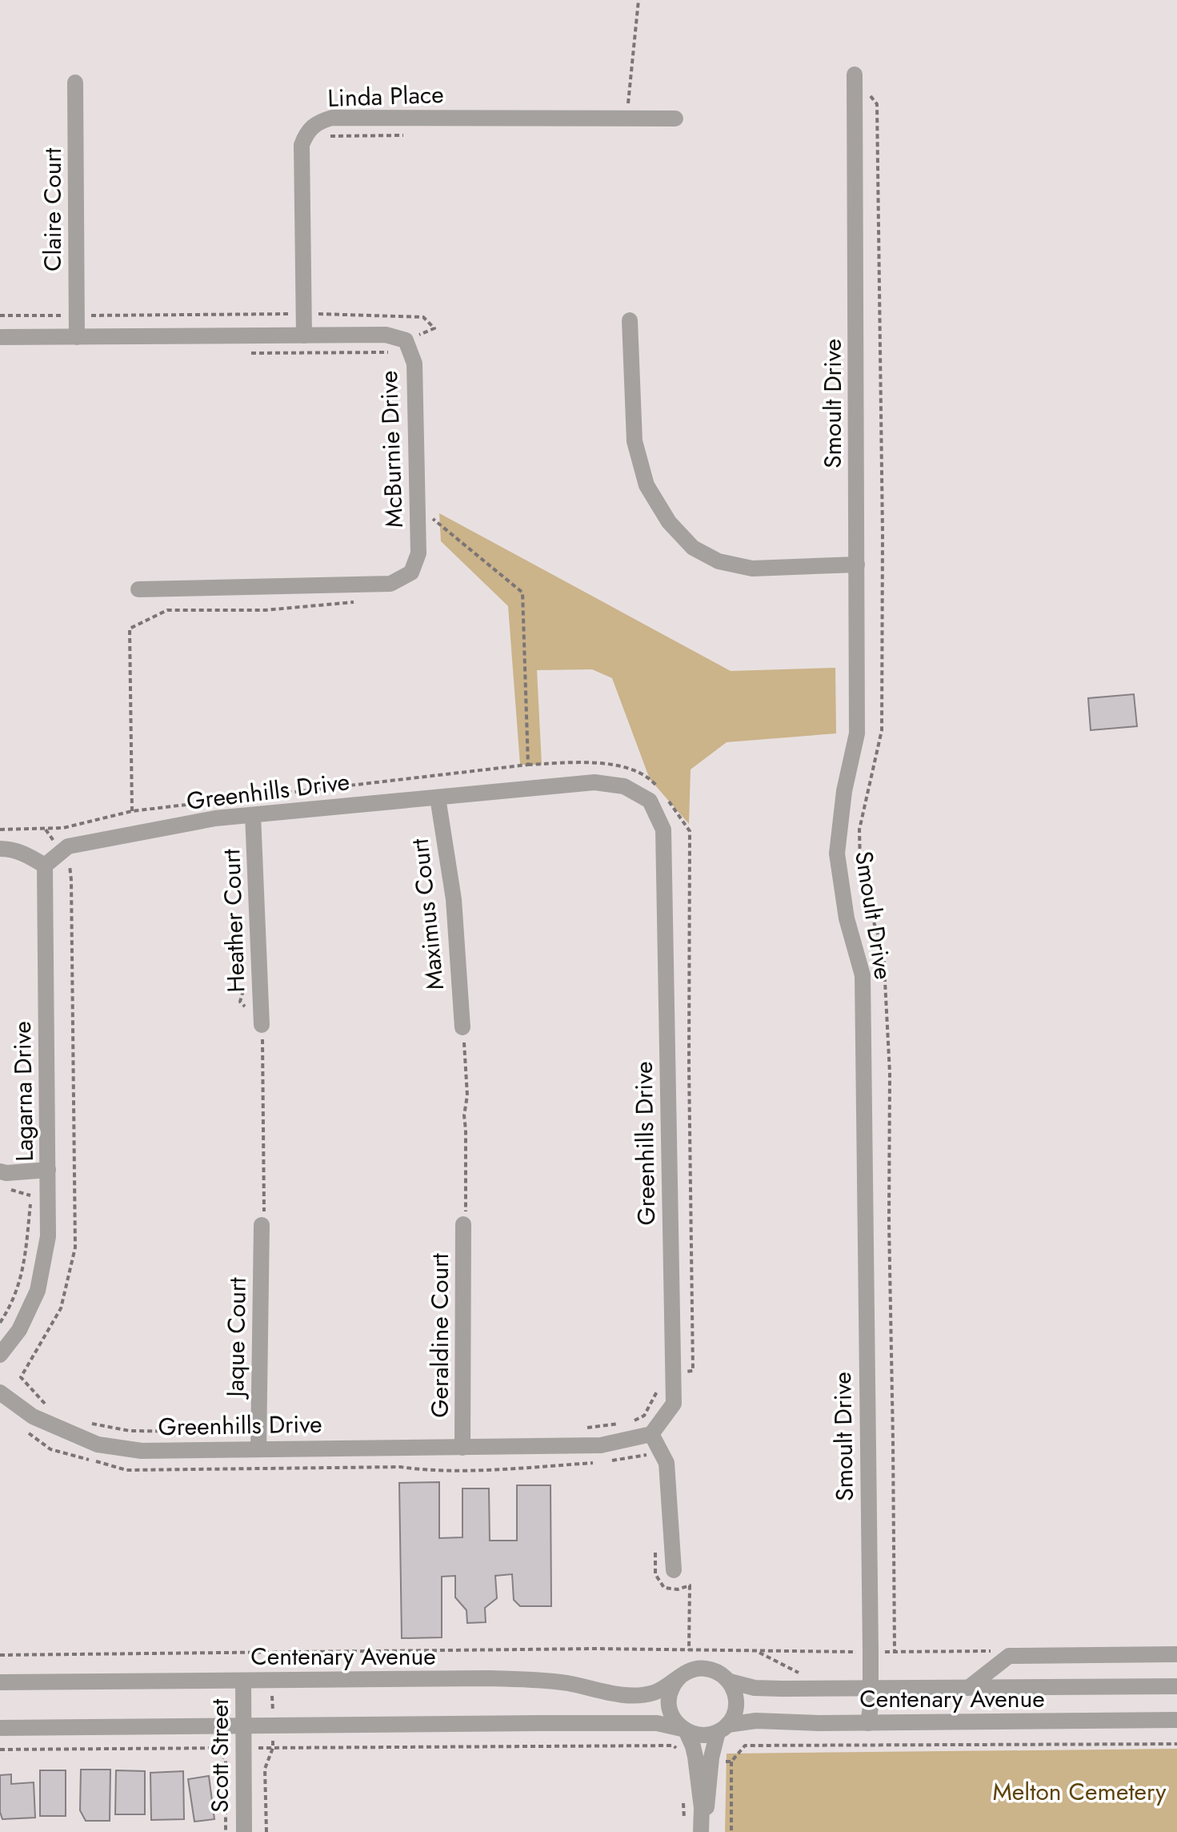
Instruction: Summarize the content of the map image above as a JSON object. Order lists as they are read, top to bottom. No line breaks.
{"streets":{"street":["Linda Place","Claire Court","Smoult Drive","McBurnie Drive","Greenhills Drive","Maximus Court","Heather Court","Lagarna Drive","Geraldine Court","Jaque Court","Centenary Avenue","Scott Street"]},"crossings":[["Linda Place","McBurnie Drive"],["Claire Court","McBurnie Drive"],["Smoult Drive","Centenary Avenue"],["Greenhills Drive","Maximus Court"],["Greenhills Drive","Heather Court"],["Greenhills Drive","Lagarna Drive"],["Greenhills Drive","Geraldine Court"],["Greenhills Drive","Jaque Court"],["Centenary Avenue","Scott Street"]],"parks":["Melton Cemetery"]}
